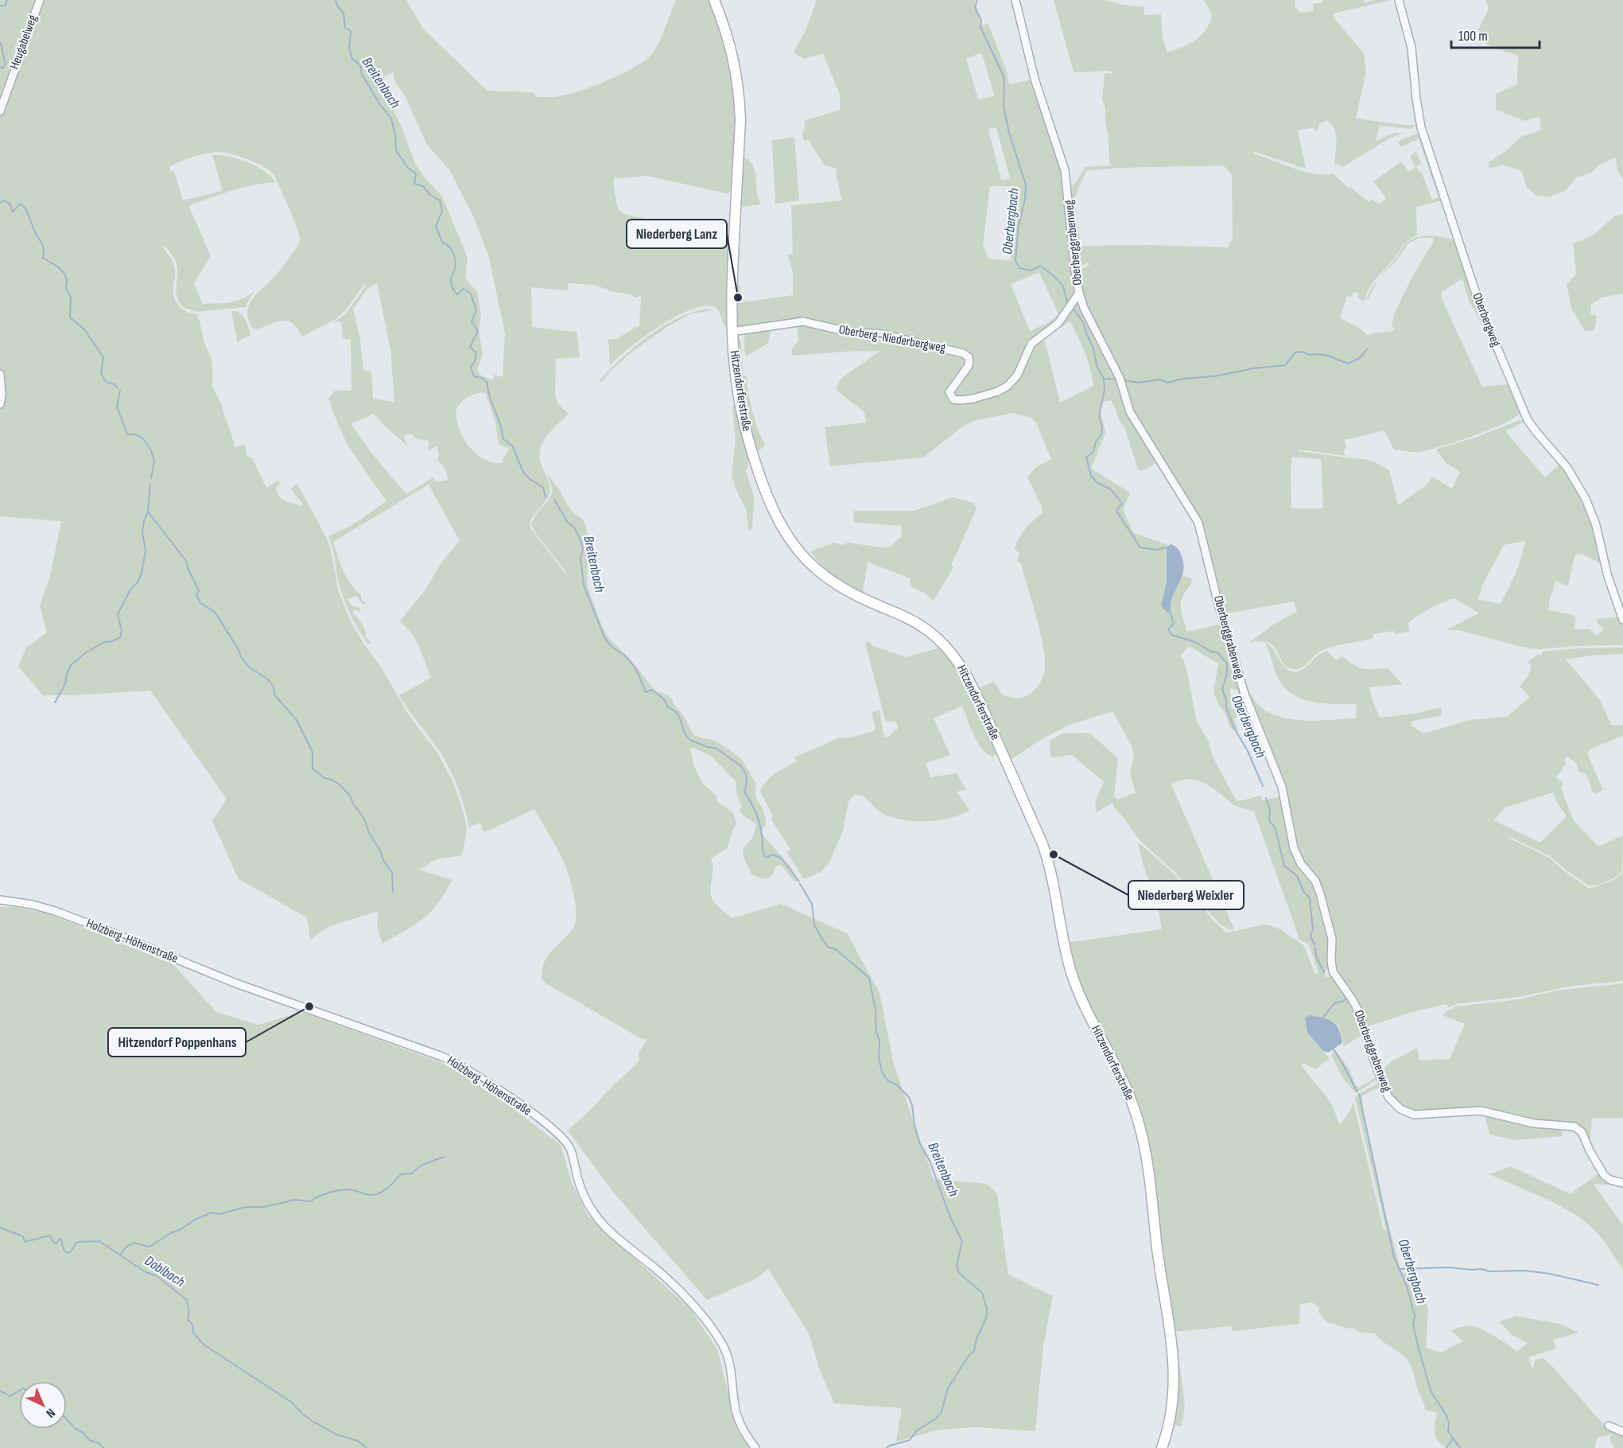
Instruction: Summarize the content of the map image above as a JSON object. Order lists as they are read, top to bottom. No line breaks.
{"streets":{"main road":["Hitzendorferstraße"],"street":["Heugabelweg","Oberberggrabenweg","Oberbergweg","Oberberg-Niederbergweg","Holzberg-Höhenstraße"]},"crossings":[["Oberberggrabenweg","Oberberg-Niederbergweg"],["Oberberg-Niederbergweg","Hitzendorferstraße"]],"water":["Breitenbach","Oberbergbach","Doblbach"],"places":["Niederberg Lanz","Niederberg Weixler","Hitzendorf Poppenhans"],"scale_bar":"100 m","north":"bottom right"}
